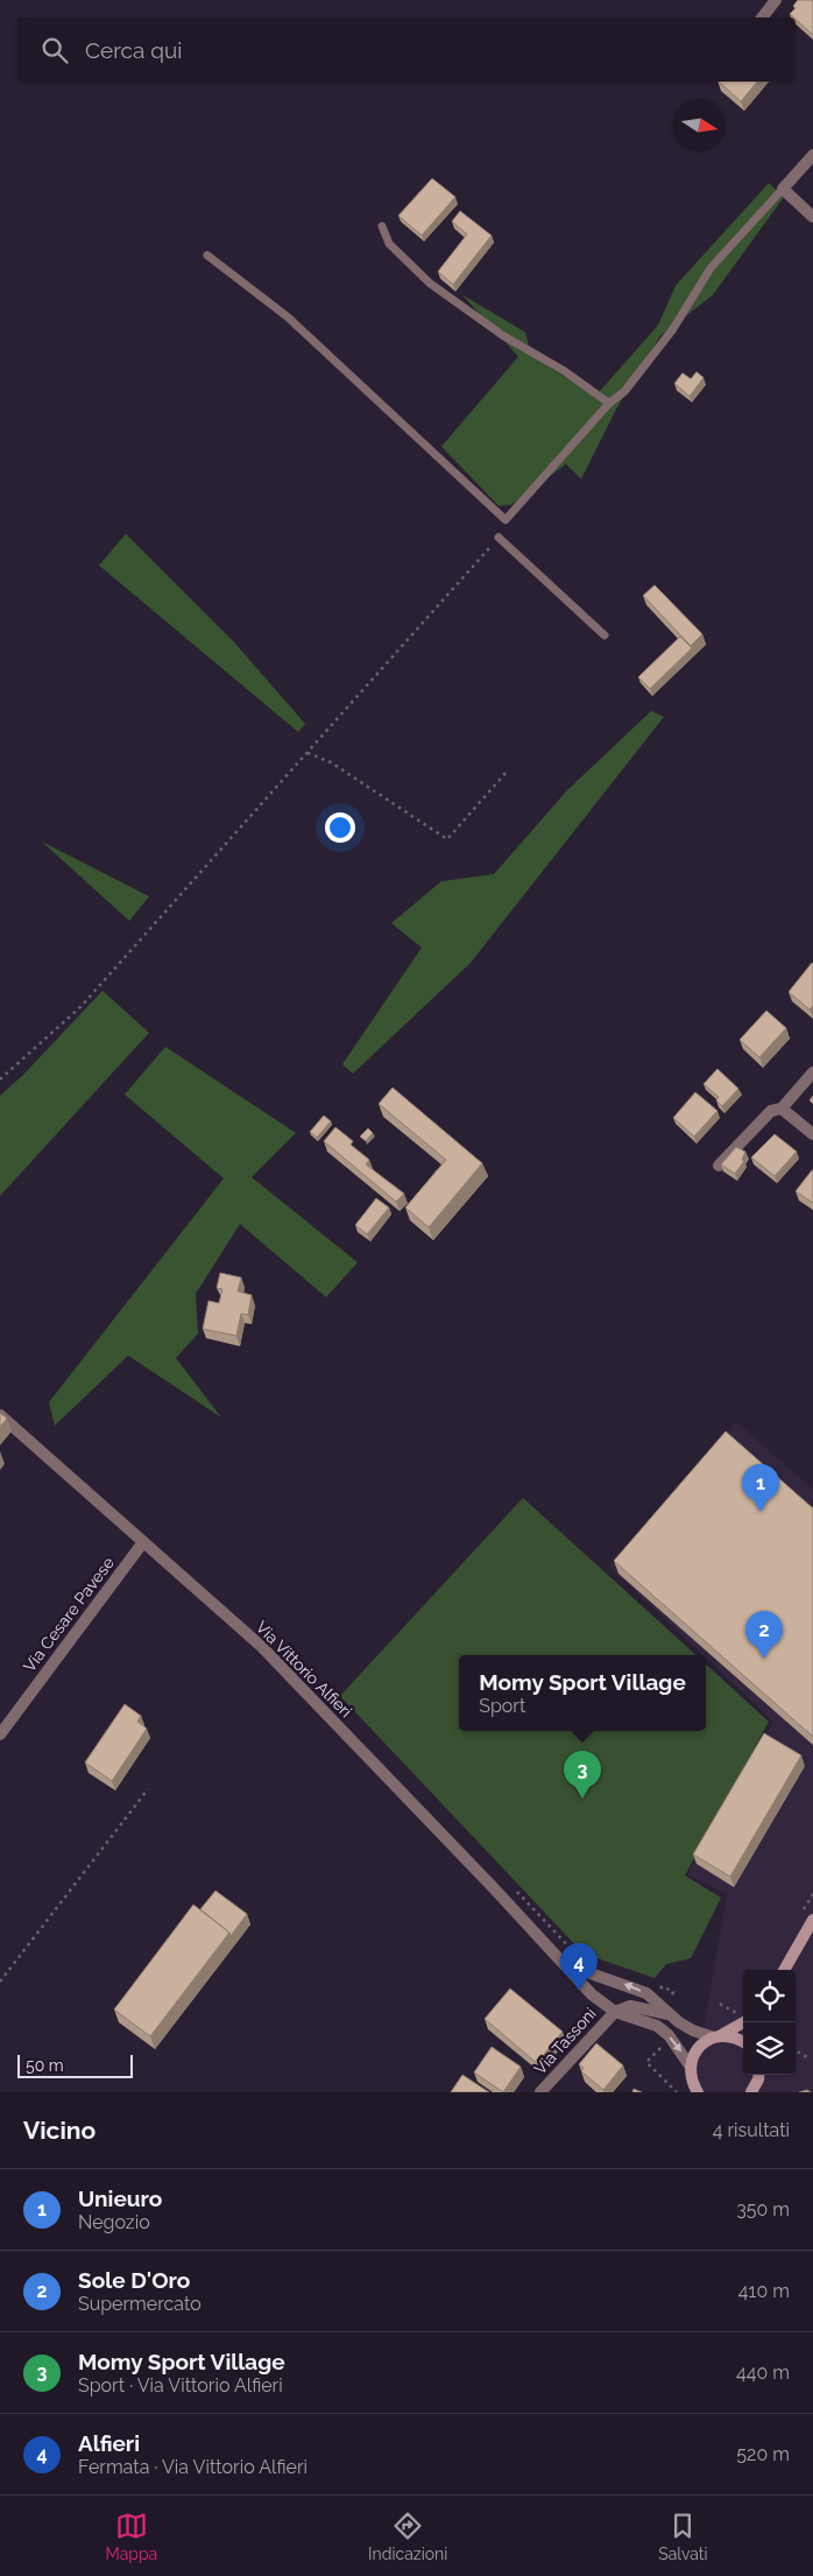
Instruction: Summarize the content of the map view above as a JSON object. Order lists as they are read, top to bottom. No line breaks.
{"streets":{"street":["Via Cesare Pavese","Via Vittorio Alfieri","Via Tassoni"]},"crossings":[["Via Cesare Pavese","Via Vittorio Alfieri"],["Via Vittorio Alfieri","Via Tassoni"]],"scale_bar":"50 m","north":"right","page":{"search":"Cerca qui","pins":["1","2","3","4"],"popup":["Momy Sport Village","Sport"],"scale":"50 m","heading":["Vicino","4 risultati"],"list":[{"mark":"1","name":"Unieuro","note":"Negozio","value":"350 m"},{"mark":"2","name":"Sole D'Oro","note":"Supermercato","value":"410 m"},{"mark":"3","name":"Momy Sport Village","note":"Sport · Via Vittorio Alfieri","value":"440 m"},{"mark":"4","name":"Alfieri","note":"Fermata · Via Vittorio Alfieri","value":"520 m"}],"nav":["Mappa","Indicazioni","Salvati"]}}
